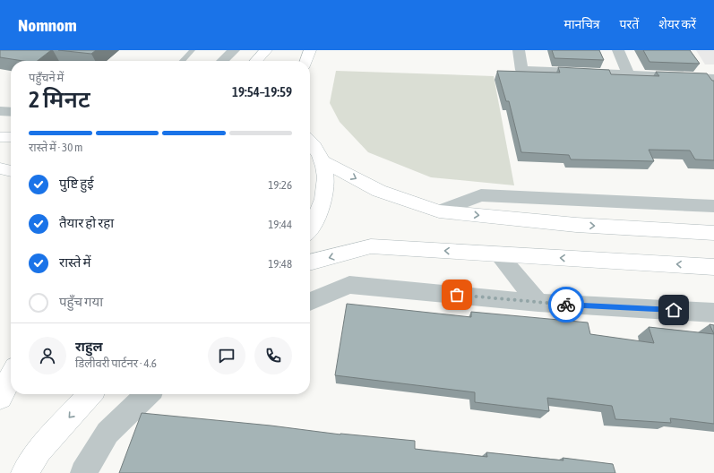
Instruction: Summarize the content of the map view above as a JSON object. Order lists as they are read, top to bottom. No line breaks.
{"page":{"header":"Nomnom","nav":["मानचित्र","परतें","शेयर करें"],"heading":["2 मिनट","पहुँचने में","19:54–19:59"],"panel":["राहुल","डिलीवरी पार्टनर · 4.6"],"bar":"रास्ते में · 30 m","list":[["पुष्टि हुई","19:26"],["तैयार हो रहा","19:44"],["रास्ते में","19:48"],"पहुँच गया"]}}
